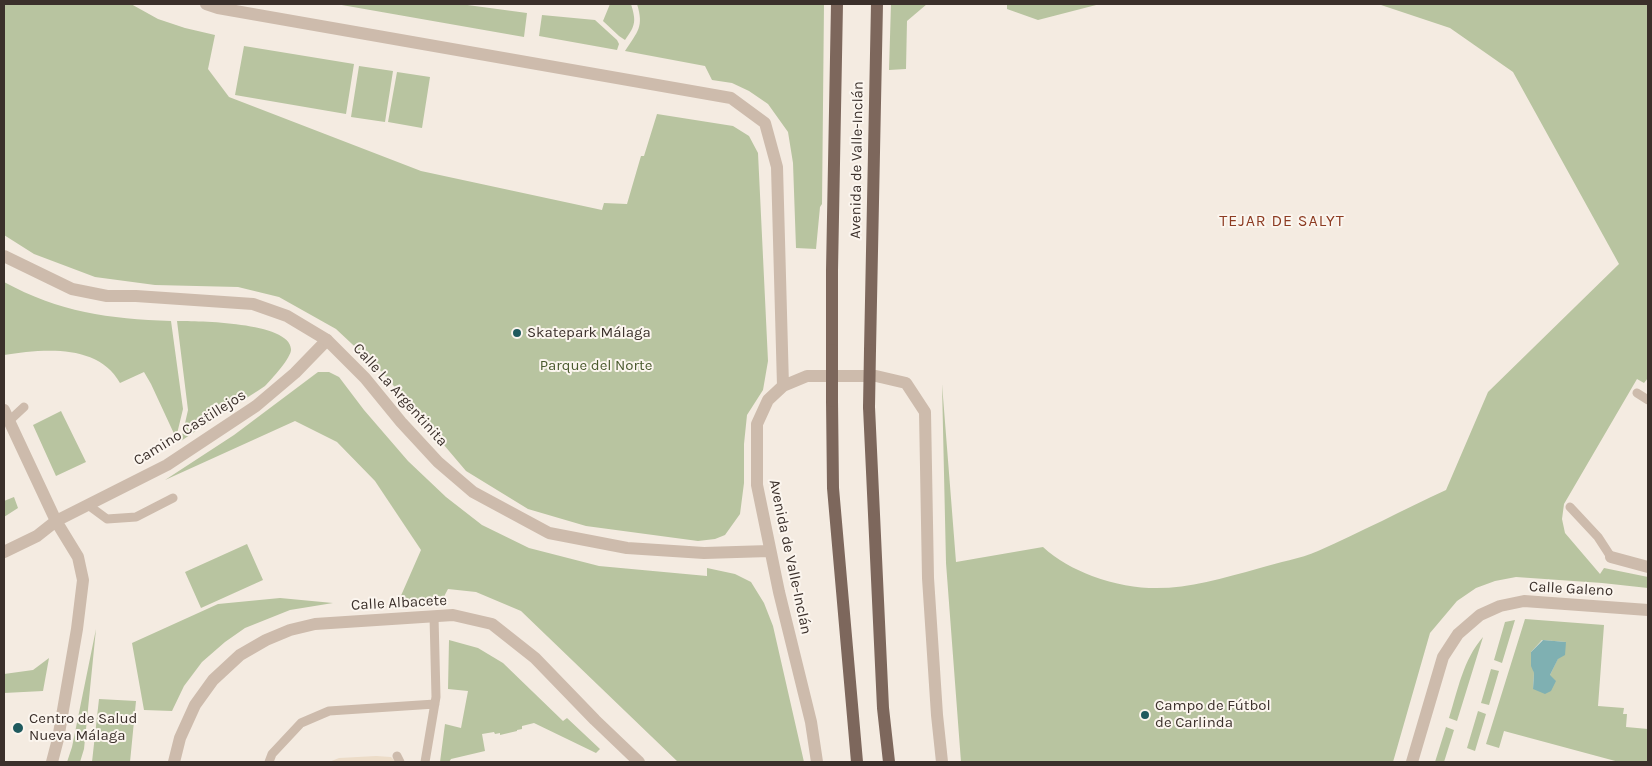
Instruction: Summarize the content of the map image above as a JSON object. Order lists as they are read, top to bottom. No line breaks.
{"streets":{"main road":["Avenida de Valle-Inclán"],"street":["Calle La Argentinita","Camino Castillejos","Calle Galeno","Calle Albacete"]},"crossings":[["Avenida de Valle-Inclán","Calle La Argentinita"],["Calle La Argentinita","Camino Castillejos"]],"districts":["TEJAR DE SALYT"],"parks":["Parque del Norte"],"places":["Skatepark Málaga","Campo de Fútbol de Carlinda","Centro de Salud Nueva Málaga"]}
